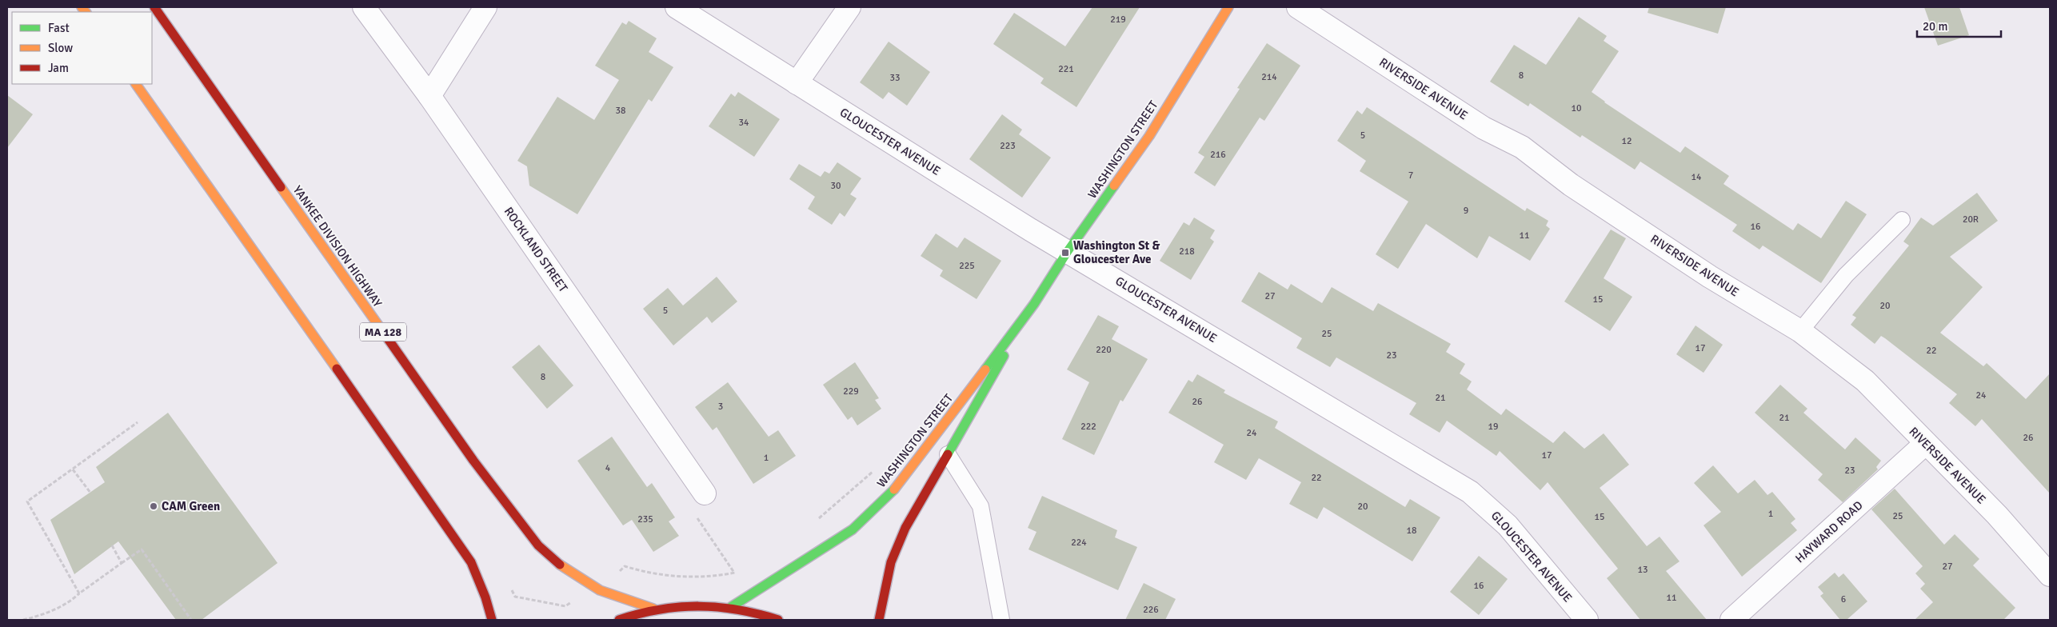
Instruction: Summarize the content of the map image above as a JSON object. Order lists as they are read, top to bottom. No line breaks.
{"streets":{"main road":["WASHINGTON STREET","YANKEE DIVISION HIGHWAY","MA 128"],"street":["RIVERSIDE AVENUE","GLOUCESTER AVENUE","ROCKLAND STREET","HAYWARD ROAD"]},"crossings":[["RIVERSIDE AVENUE","HAYWARD ROAD"],["GLOUCESTER AVENUE","WASHINGTON STREET"],["WASHINGTON STREET","MA 128"],["YANKEE DIVISION HIGHWAY","MA 128"]],"places":{"transit":["Washington St & Gloucester Ave"],"other":["CAM Green"]},"house_numbers":["219","221","8","214","33","10","38","34","5","12","223","216","7","14","30","9","20R","16","11","218","225","27","15","20","5","25","17","220","22","23","8","229","24","21","26","3","21","222","19","24","26","17","1","4","23","22","20","1","25","15","235","18","224","27","13","16","11","6","226"],"legend":["Fast","Slow","Jam"],"scale_bar":"20 m"}
